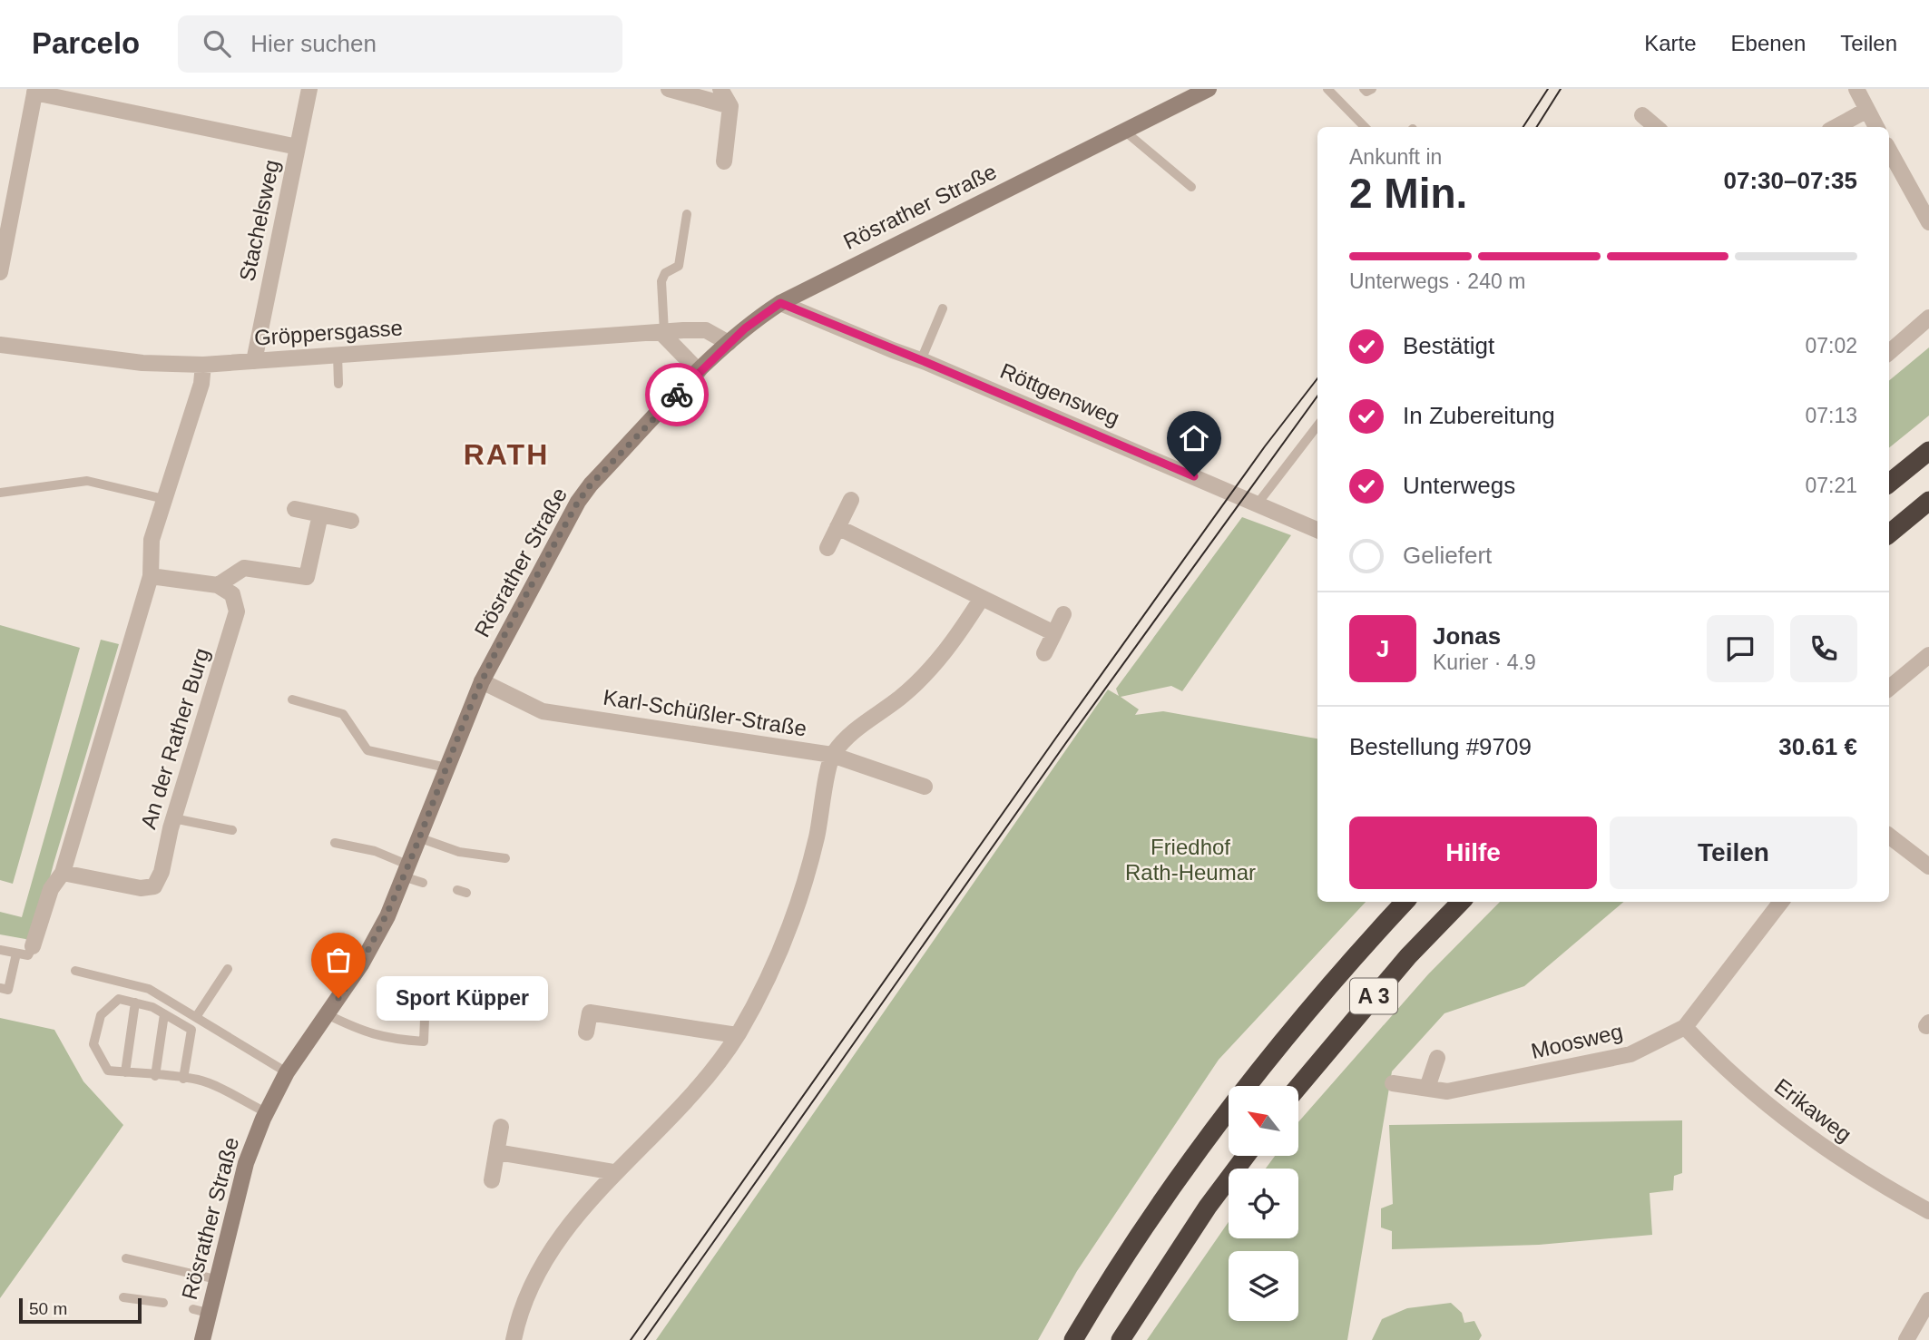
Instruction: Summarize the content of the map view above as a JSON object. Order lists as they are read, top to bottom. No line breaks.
{"streets":{"highway":["A 3"],"main road":["Rösrather Straße"],"street":["Stachelsweg","Gröppersgasse","Röttgensweg","Karl-Schüßler-Straße","An der Rather Burg","Moosweg","Erikaweg"]},"crossings":[["Rösrather Straße","Gröppersgasse"],["Rösrather Straße","Röttgensweg"],["Rösrather Straße","Karl-Schüßler-Straße"],["Stachelsweg","Gröppersgasse"],["Moosweg","Erikaweg"]],"districts":["RATH"],"parks":["Friedhof Rath-Heumar"],"places":["Sport Küpper"],"scale_bar":"50 m","north":"top left","page":{"header":"Parcelo","search":"Hier suchen","nav":["Karte","Ebenen","Teilen"],"heading":["2 Min.","Ankunft in","07:30–07:35"],"panel":["Jonas","Kurier · 4.9","Bestellung #9709","30.61 €"],"bar":"Unterwegs · 240 m","list":[["Bestätigt","07:02"],["In Zubereitung","07:13"],["Unterwegs","07:21"],"Geliefert"],"round":"J","buttons":["Hilfe","Teilen"],"bubble":"Sport Küpper","scale":"50 m"}}
